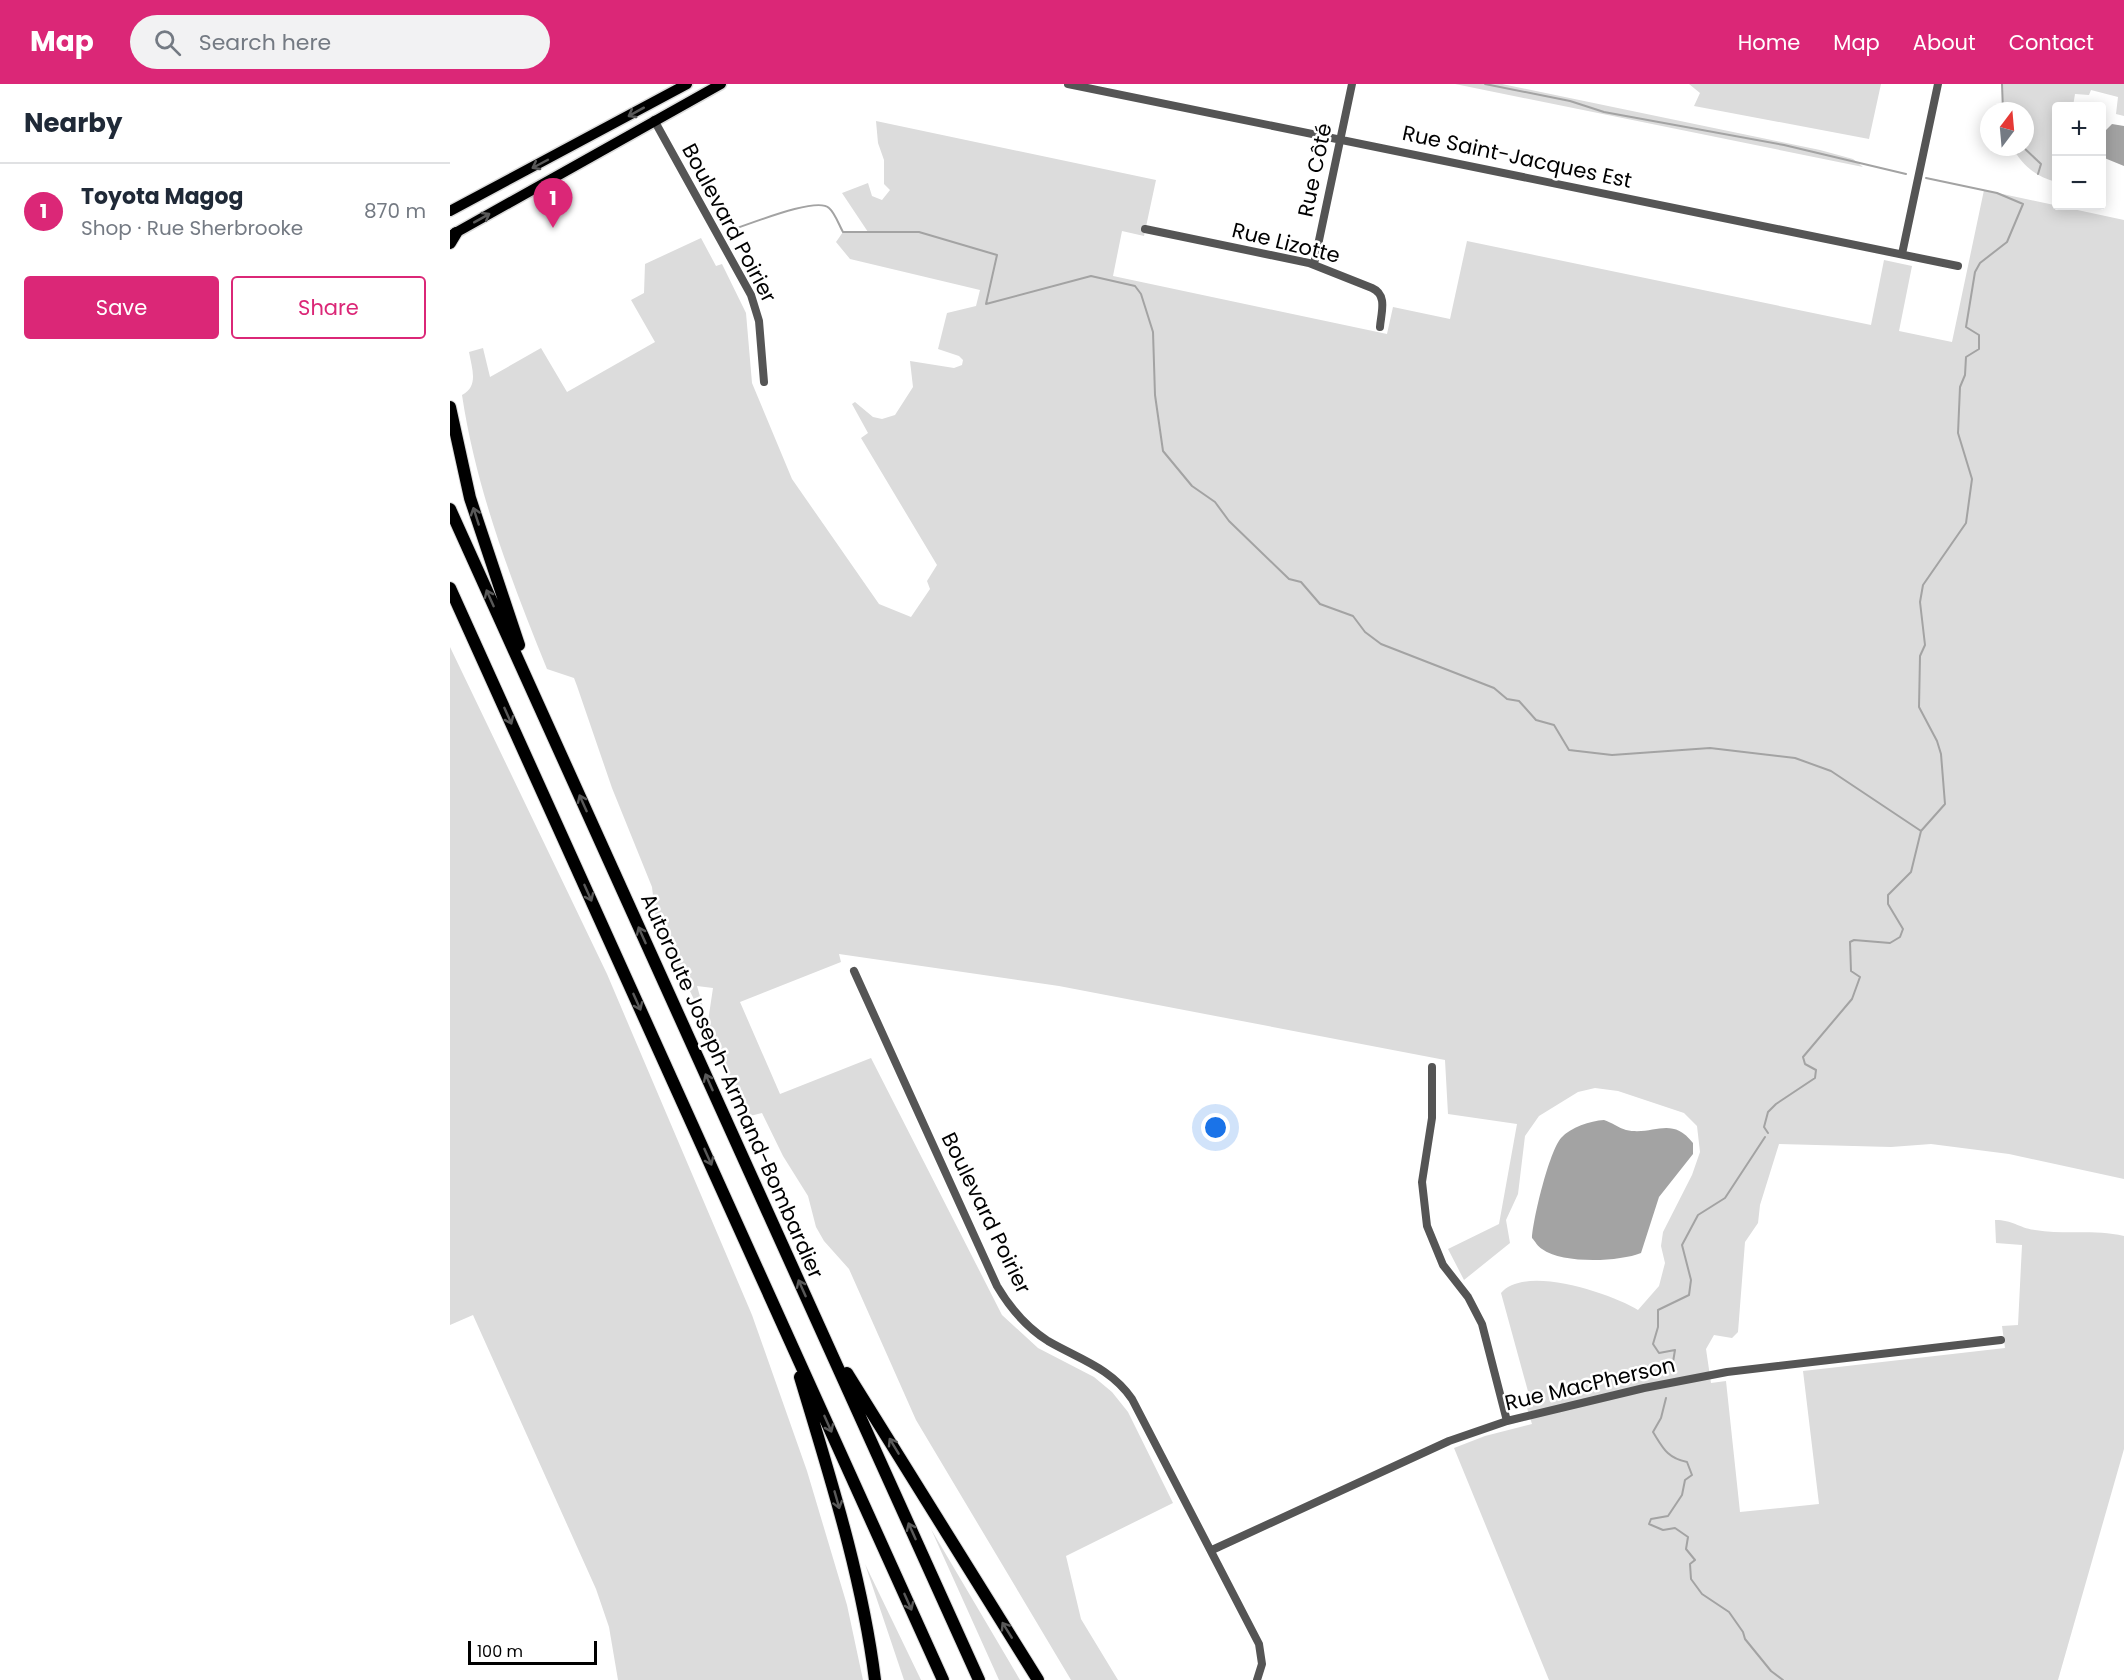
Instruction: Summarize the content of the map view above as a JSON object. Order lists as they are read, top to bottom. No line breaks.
{"streets":{"highway":["Autoroute Joseph-Armand-Bombardier"],"street":["Rue Saint-Jacques Est","Rue Côté","Boulevard Poirier","Rue Lizotte","Rue MacPherson"]},"crossings":[["Rue Saint-Jacques Est","Rue Côté"],["Rue Côté","Rue Lizotte"],["Boulevard Poirier","Rue MacPherson"]],"scale_bar":"100 m","north":"top","page":{"header":"Map","search":"Search here","nav":["Home","Map","About","Contact"],"heading":"Nearby","map_buttons":["+","−"],"list":[{"mark":"1","name":"Toyota Magog","note":"Shop · Rue Sherbrooke","value":"870 m"}],"pins":"1","buttons":["Save","Share"],"scale":"100 m"}}
